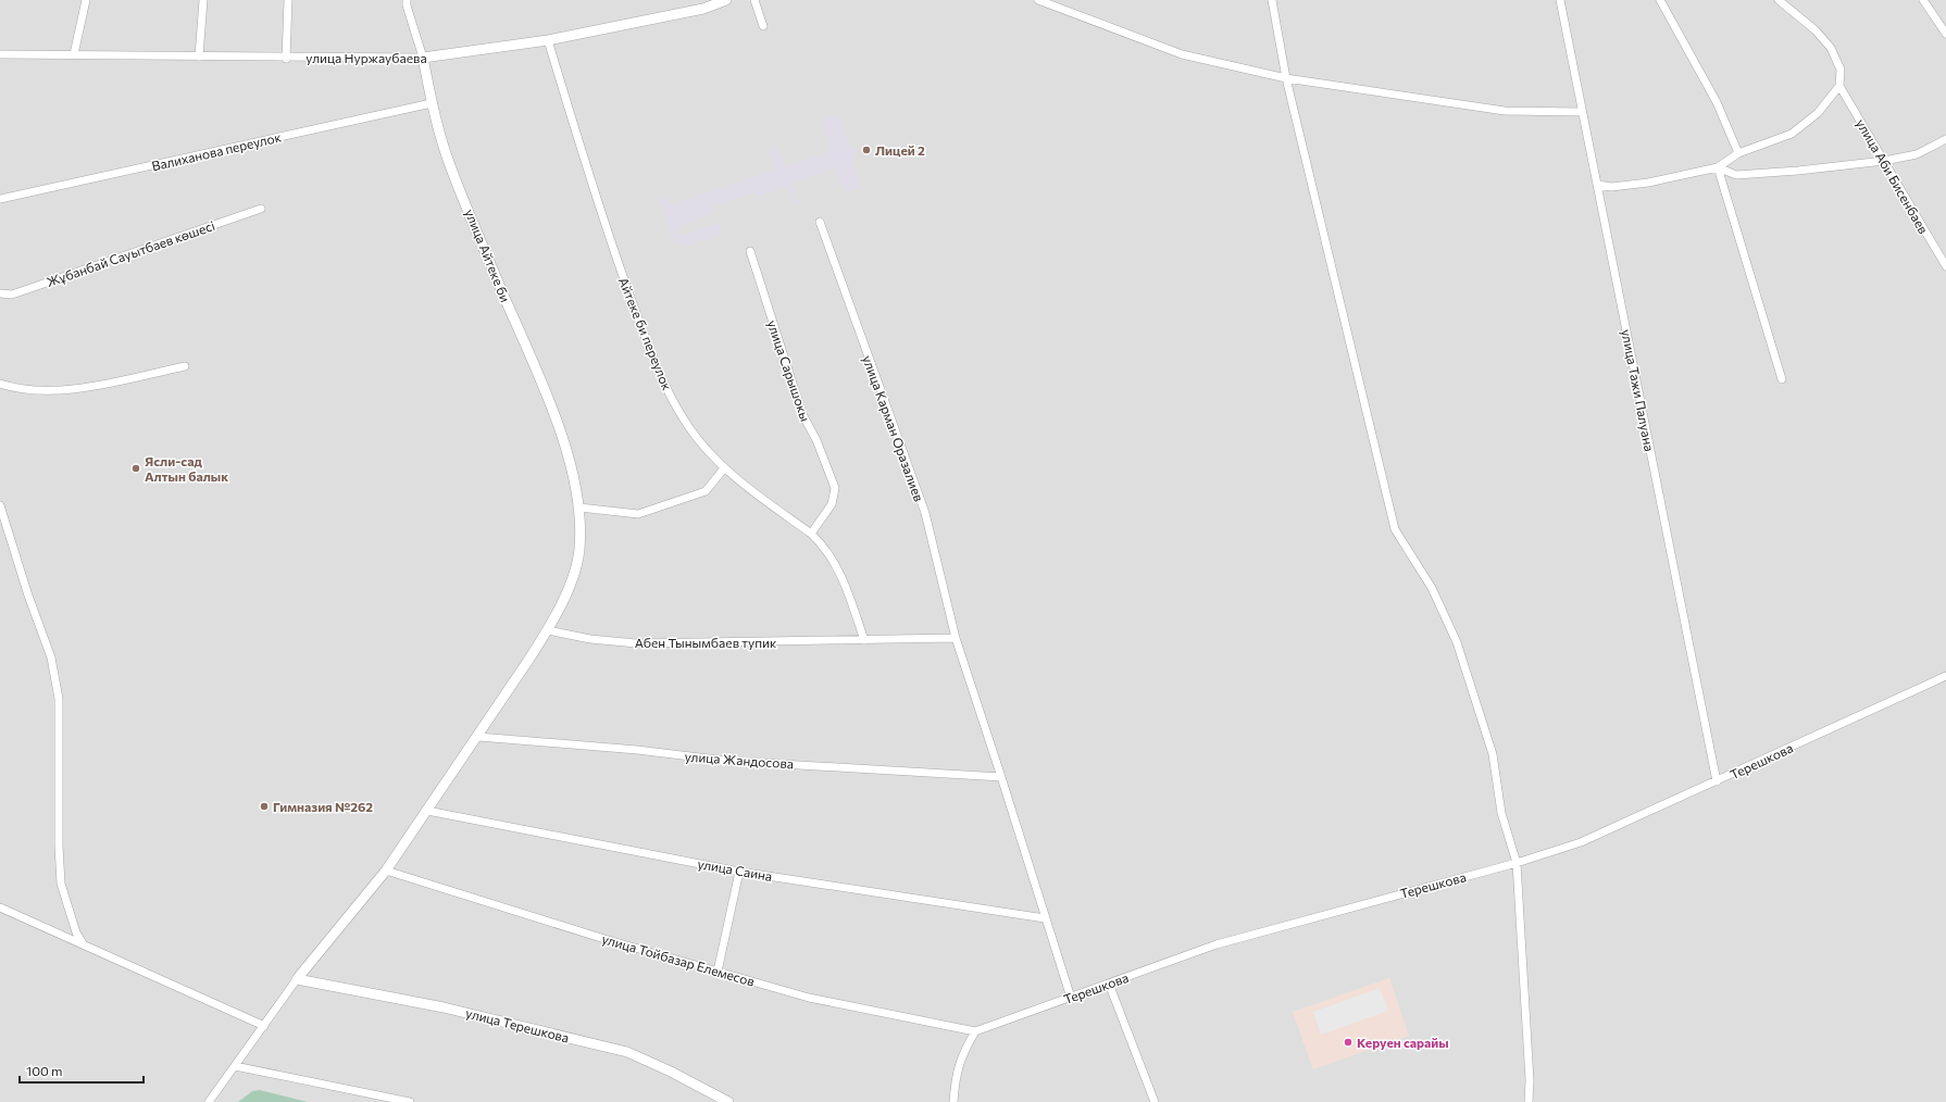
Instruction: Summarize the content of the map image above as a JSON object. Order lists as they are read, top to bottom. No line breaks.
{"streets":{"street":["улица Нуржаубаева","Валиханова переулок","улица Аби Бисенбаев","Жұбанбай Сауытбаев көшесі","улица Айтеке би","Айтеке би переулок","улица Сарышокы","улица Тажи Палуана","улица Карман Оразалиев","Абен Тынымбаев тупик","улица Жандосова","Терешкова","улица Саина","улица Тойбазар Елемесов","улица Терешкова"]},"crossings":[["улица Нуржаубаева","улица Айтеке би"],["улица Нуржаубаева","Айтеке би переулок"],["Валиханова переулок","улица Айтеке би"],["улица Айтеке би","Абен Тынымбаев тупик"],["улица Айтеке би","улица Жандосова"],["улица Айтеке би","улица Саина"],["улица Айтеке би","улица Тойбазар Елемесов"],["улица Айтеке би","улица Терешкова"],["Айтеке би переулок","улица Сарышокы"],["Айтеке би переулок","Абен Тынымбаев тупик"],["улица Тажи Палуана","Терешкова"],["улица Карман Оразалиев","Абен Тынымбаев тупик"],["улица Карман Оразалиев","улица Жандосова"],["улица Карман Оразалиев","Терешкова"],["улица Карман Оразалиев","улица Саина"],["Терешкова","улица Тойбазар Елемесов"]],"places":["Лицей 2","Ясли-сад Алтын балык","Гимназия №262","Керуен сарайы"],"scale_bar":"100 m"}
